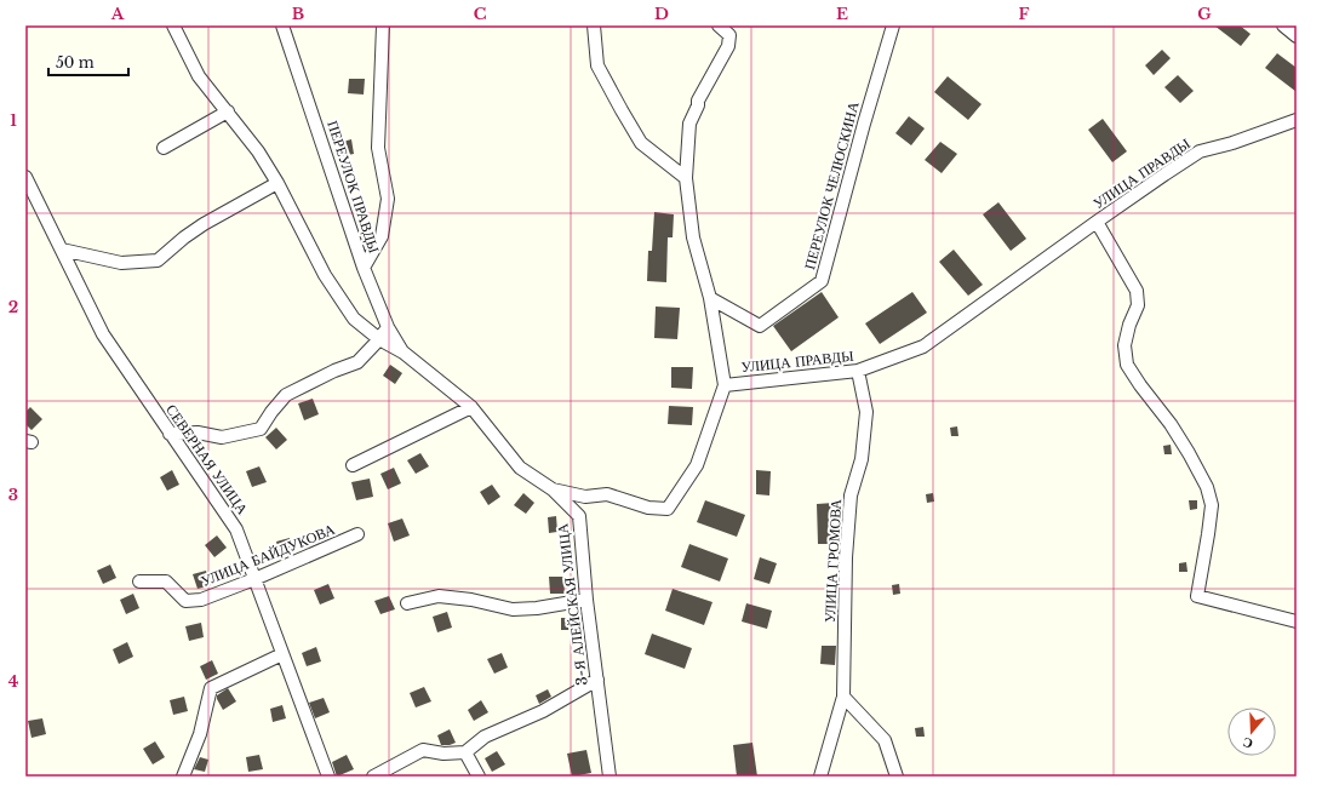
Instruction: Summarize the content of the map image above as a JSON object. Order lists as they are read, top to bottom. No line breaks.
{"streets":{"street":["УЛИЦА ПРАВДЫ","ПЕРЕУЛОК ЧЕЛЮСКИНА","ПЕРЕУЛОК ПРАВДЫ","СЕВЕРНАЯ УЛИЦА","УЛИЦА БАЙДУКОВА","УЛИЦА ГРОМОВА","3-Я АЛЕЙСКАЯ УЛИЦА"]},"crossings":[["УЛИЦА ПРАВДЫ","ПЕРЕУЛОК ЧЕЛЮСКИНА"],["УЛИЦА ПРАВДЫ","УЛИЦА ГРОМОВА"],["СЕВЕРНАЯ УЛИЦА","УЛИЦА БАЙДУКОВА"]],"scale_bar":"50 m","north":"bottom","grid":{"columns":["A","B","C","D","E","F","G"],"rows":["1","2","3","4"]}}
